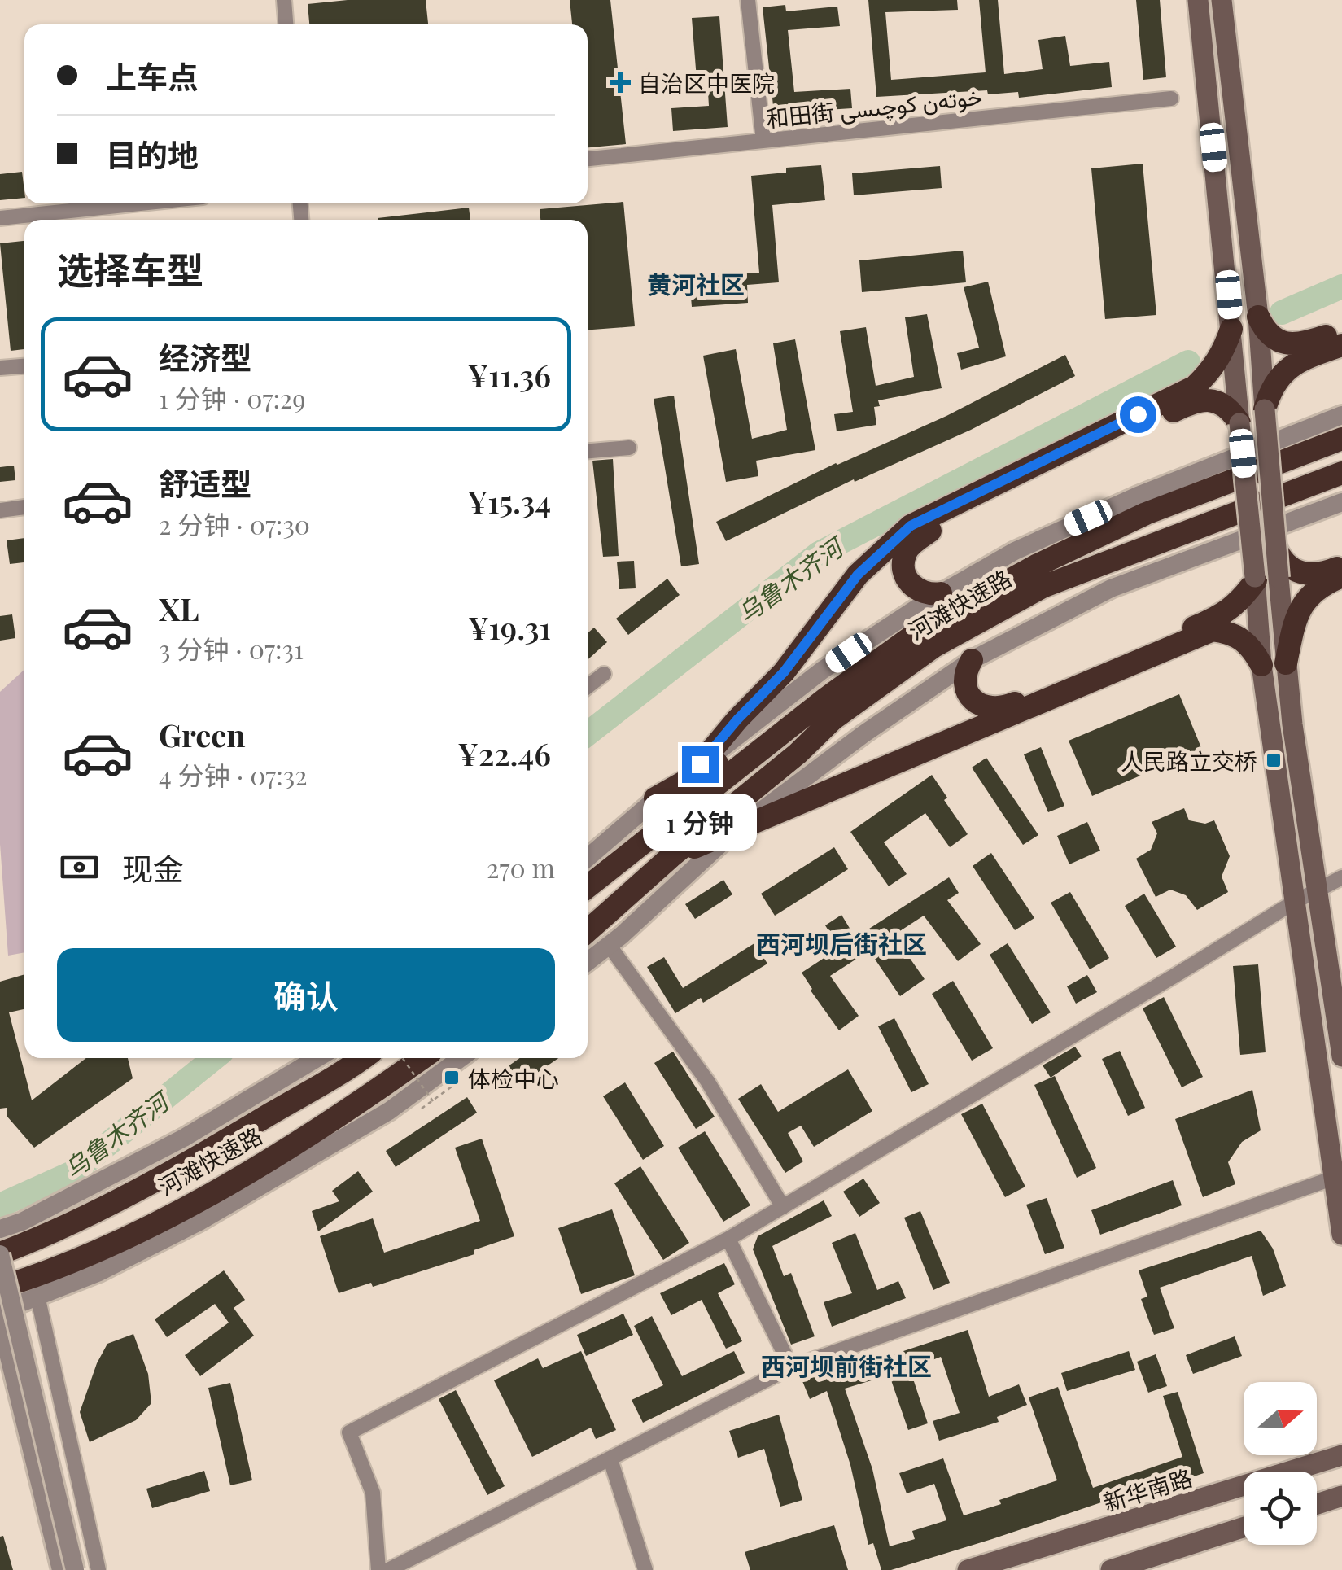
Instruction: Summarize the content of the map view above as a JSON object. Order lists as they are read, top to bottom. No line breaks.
{"streets":{"highway":["河滩快速路"],"main road":["新华南路"],"street":["和田街 خوتەن كوچىسى"]},"districts":["黄河社区","西河坝后街社区","西河坝前街社区"],"water":["乌鲁木齐河"],"places":{"health":["自治区中医院"],"transit":["人民路立交桥","体检中心"]},"north":"right","page":{"banner":["上车点","目的地"],"heading":"选择车型","list":[{"name":"经济型","note":"1 分钟 · 07:29","value":"¥11.36"},{"name":"舒适型","note":"2 分钟 · 07:30","value":"¥15.34"},{"name":"XL","note":"3 分钟 · 07:31","value":"¥19.31"},{"name":"Green","note":"4 分钟 · 07:32","value":"¥22.46"}],"bubble":"1 分钟","pay":["现金","270 m"],"buttons":"确认"}}
